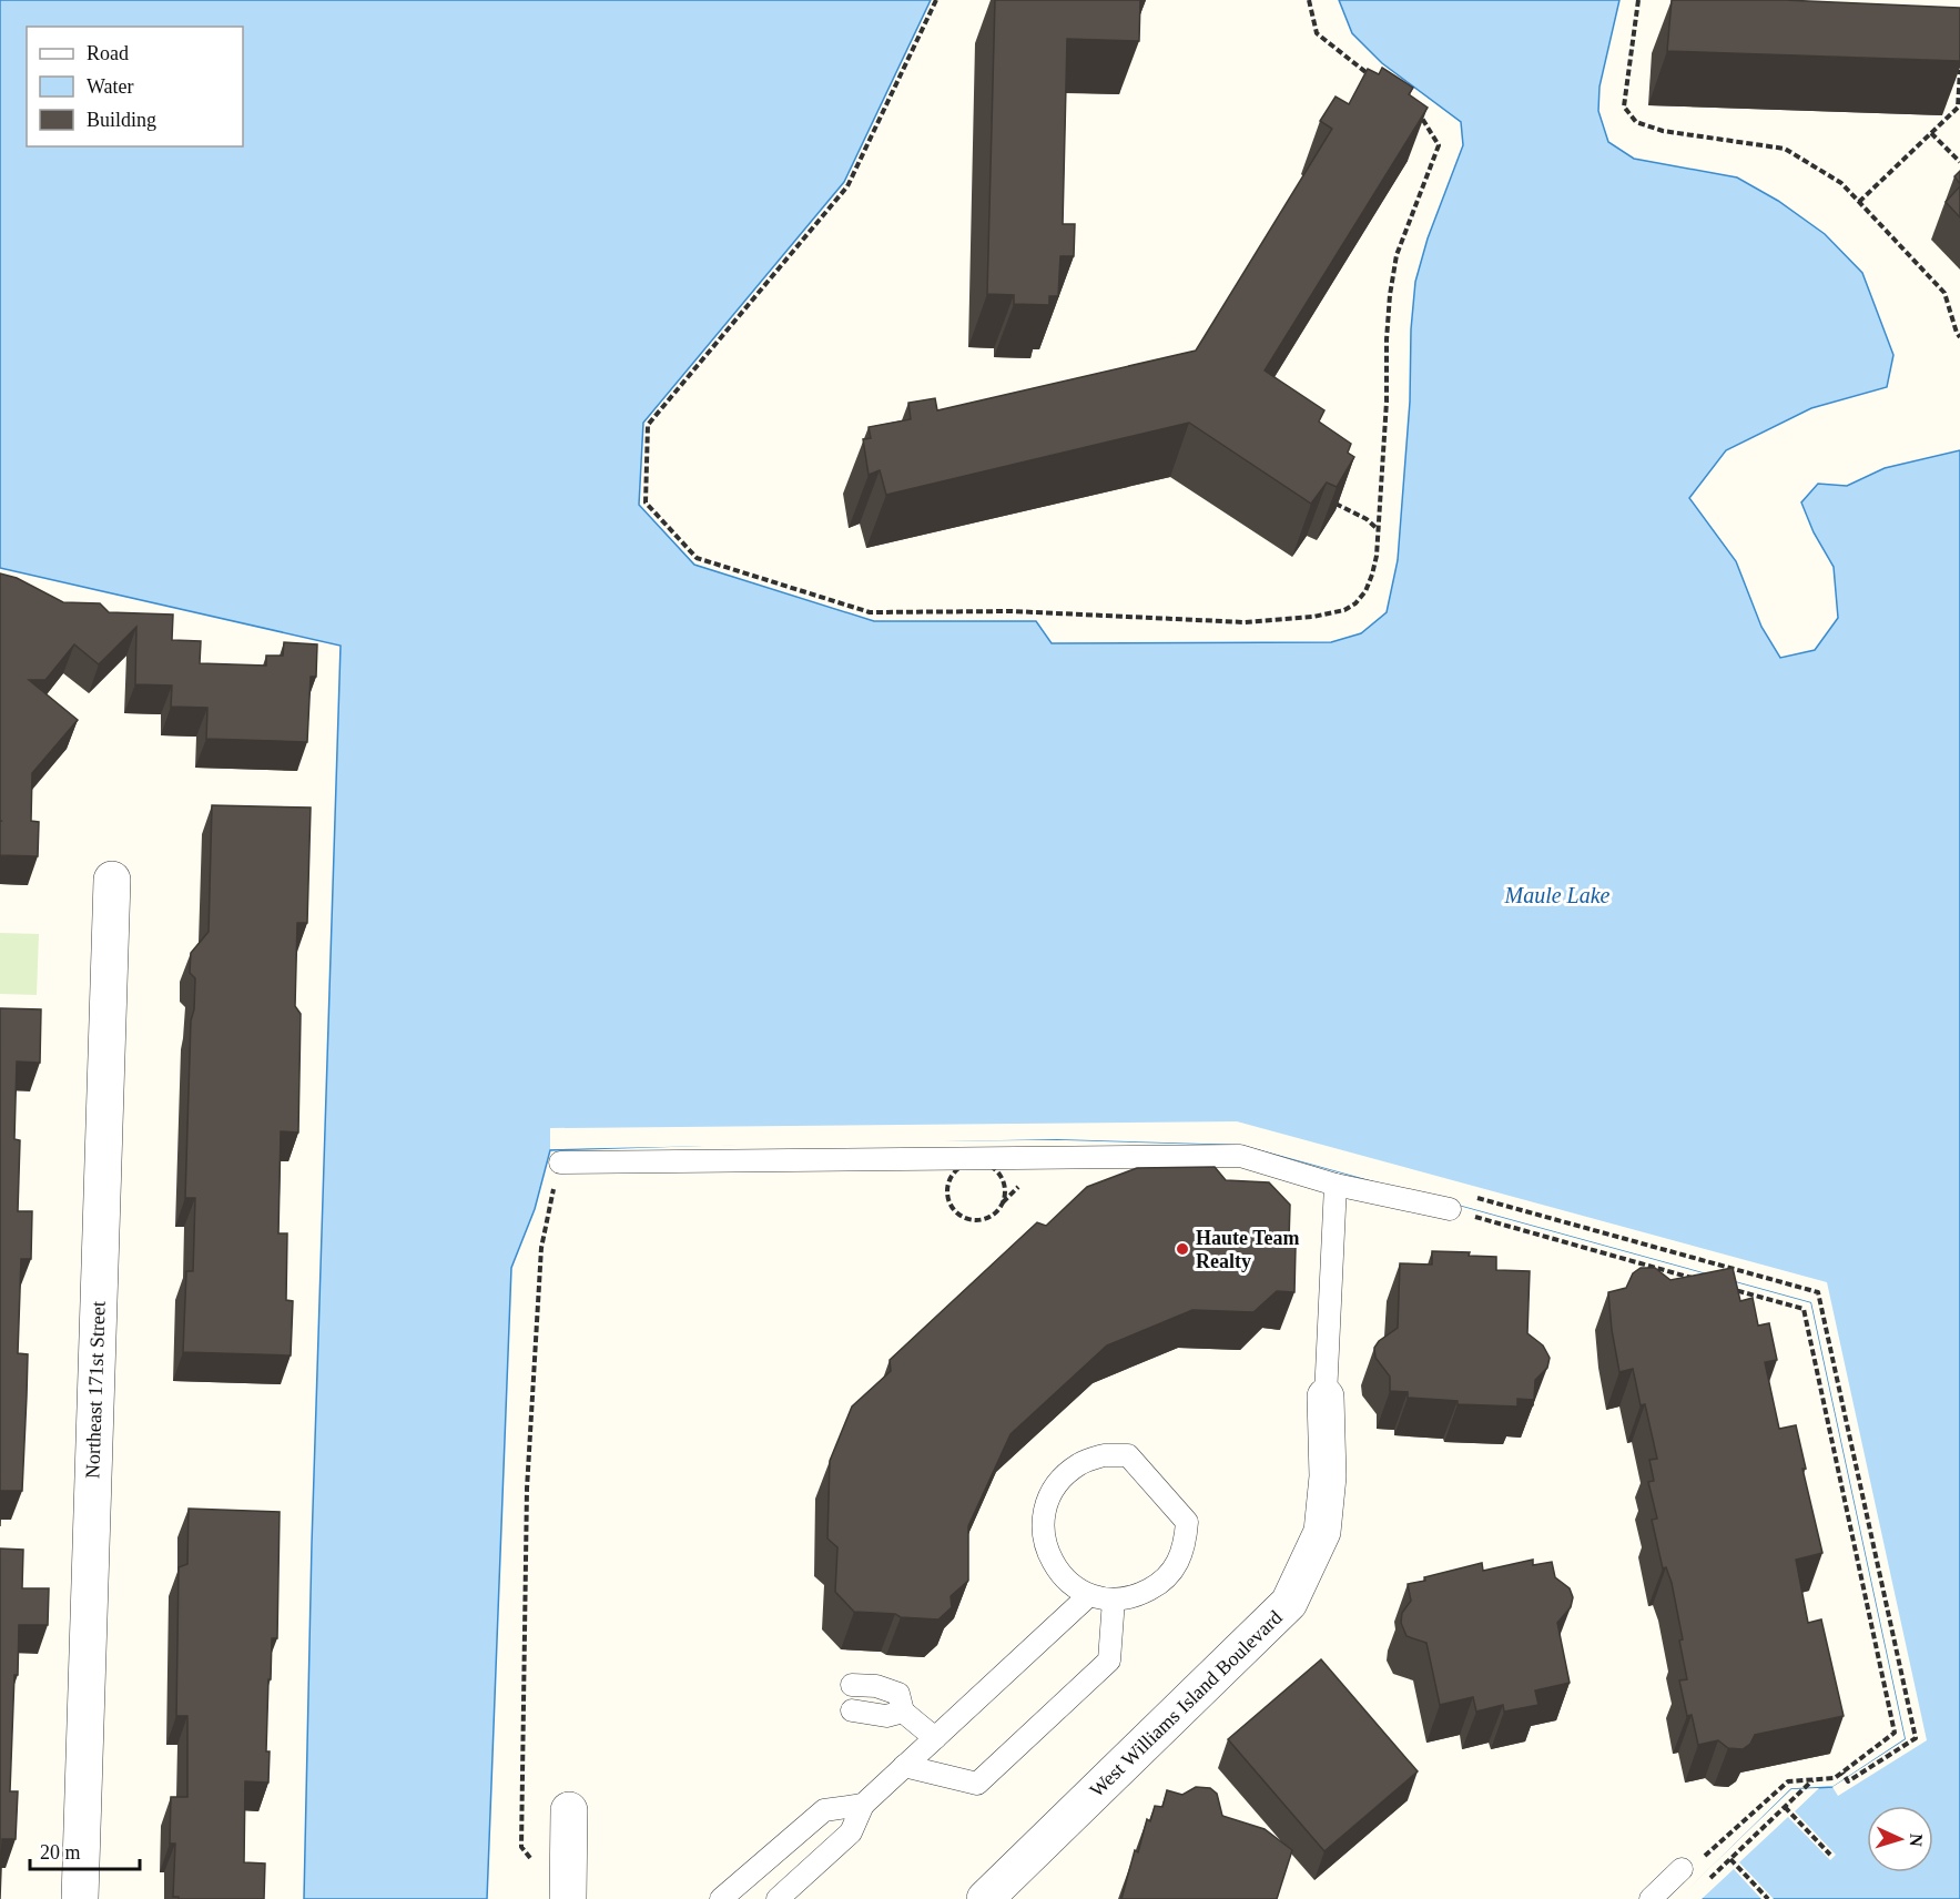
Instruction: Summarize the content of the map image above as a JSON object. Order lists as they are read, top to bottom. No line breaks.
{"streets":{"street":["Northeast 171st Street","West Williams Island Boulevard"]},"water":["Maule Lake"],"places":["Haute Team Realty"],"legend":["Road","Water","Building"],"scale_bar":"20 m","north":"right"}
